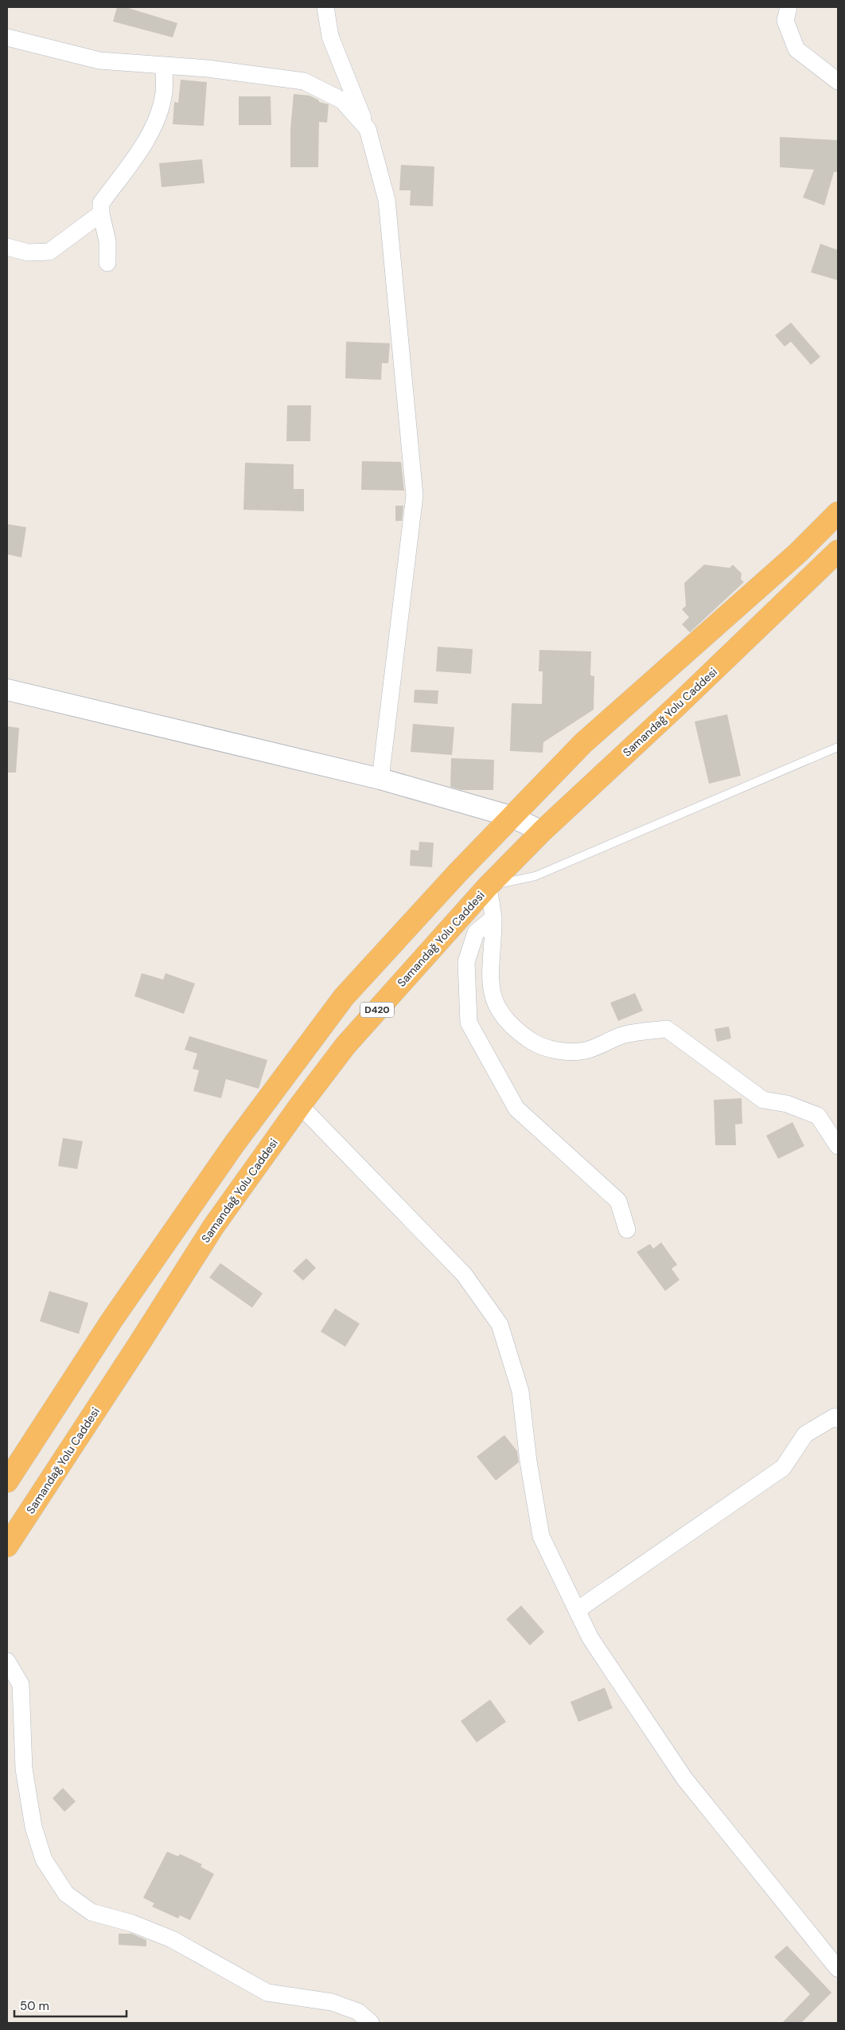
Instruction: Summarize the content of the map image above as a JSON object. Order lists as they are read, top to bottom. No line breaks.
{"streets":{"highway":["Samandağ Yolu Caddesi","D420"]},"scale_bar":"50 m"}
